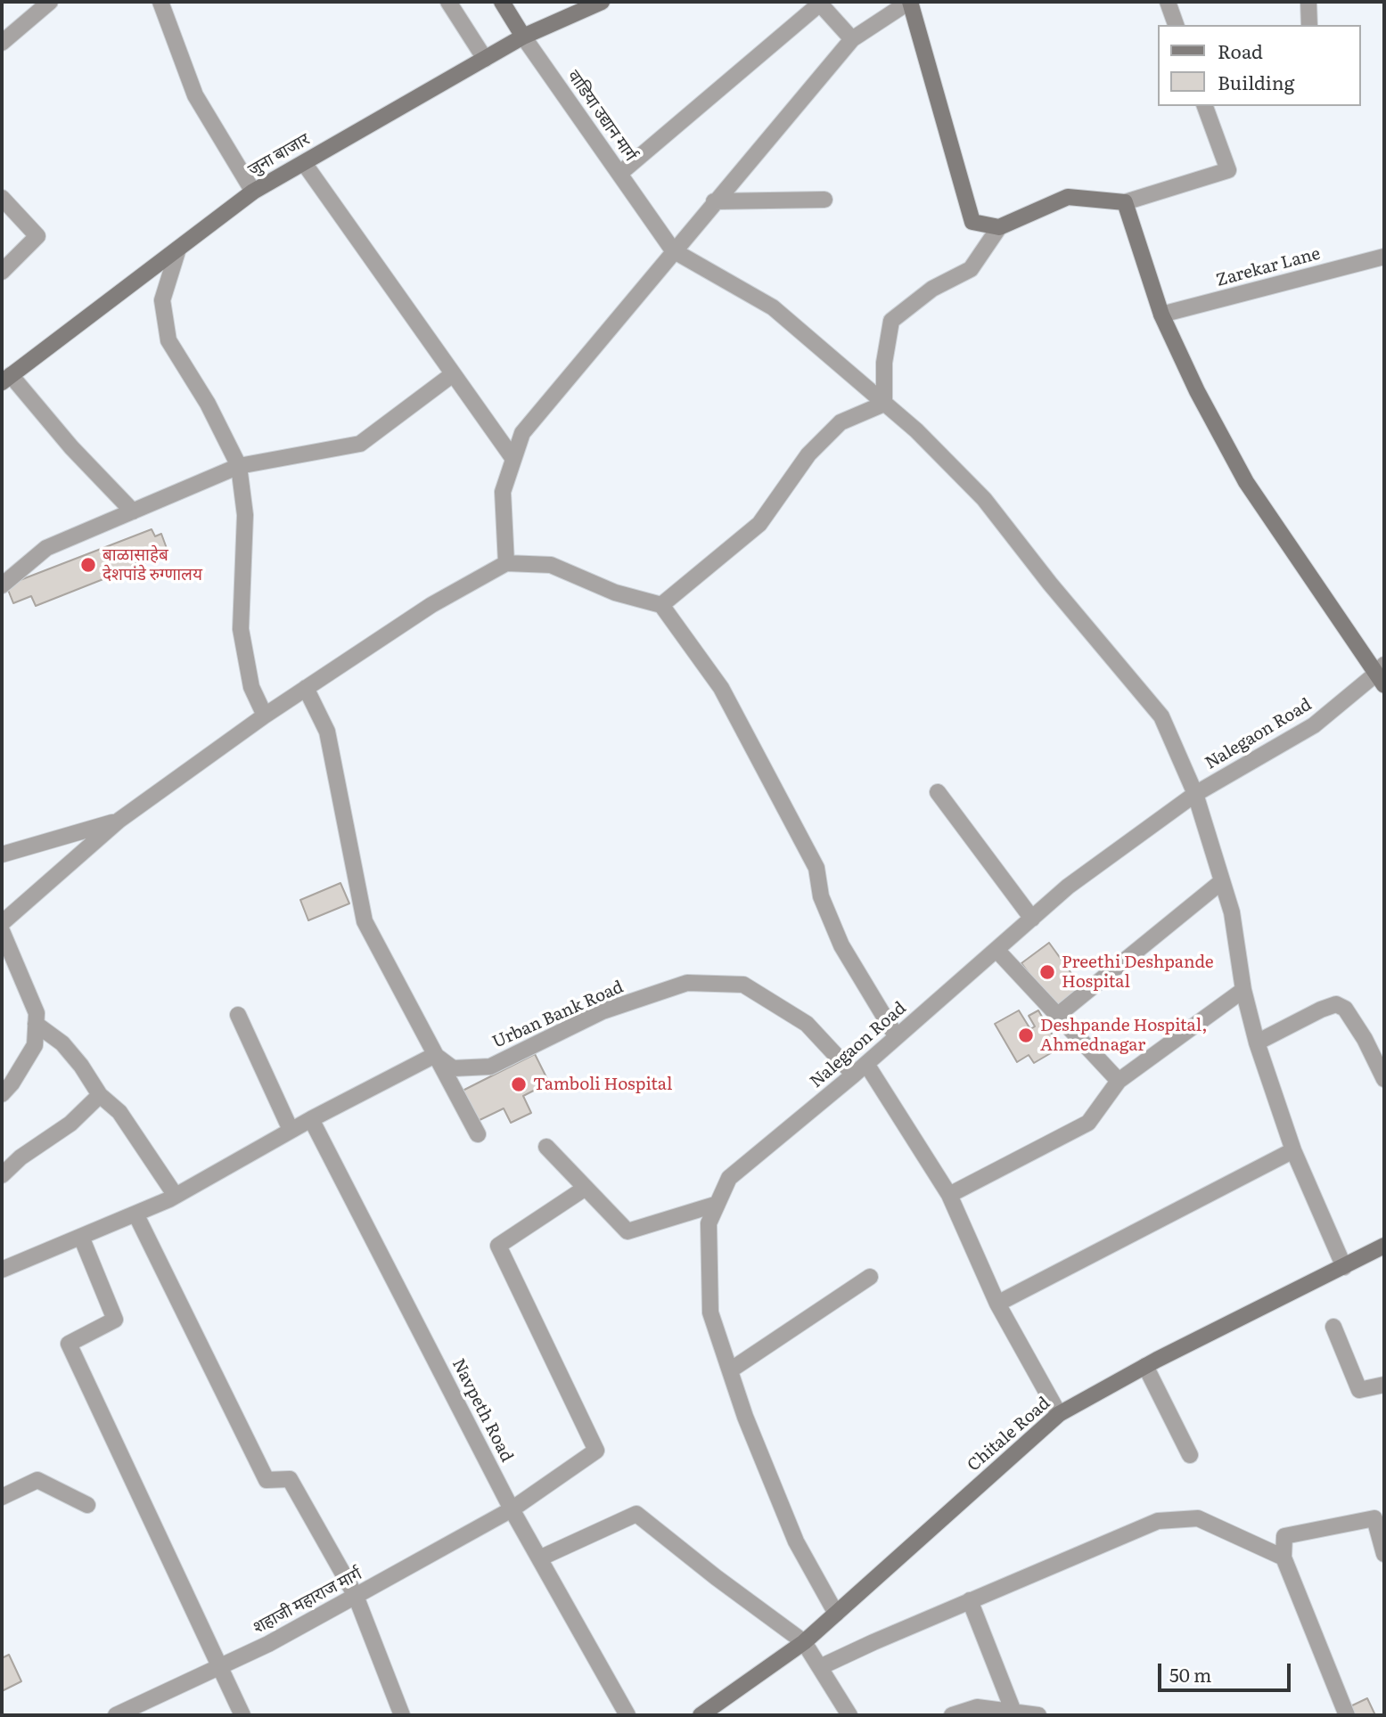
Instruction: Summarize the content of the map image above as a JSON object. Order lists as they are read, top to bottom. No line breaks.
{"streets":{"street":["वाडिया उद्यान मार्ग","जुना बाजार","Zarekar Lane","Nalegaon Road","Urban Bank Road","Navpeth Road","Chitale Road","शहाजी महाराज मार्ग"]},"crossings":[["वाडिया उद्यान मार्ग","जुना बाजार"],["Nalegaon Road","Urban Bank Road"],["Nalegaon Road","Chitale Road"],["Urban Bank Road","Chitale Road"],["Navpeth Road","शहाजी महाराज मार्ग"]],"places":["बाळासाहेब देशपांडे रुग्णालय","Preethi Deshpande Hospital","Deshpande Hospital, Ahmednagar","Tamboli Hospital"],"legend":["Road","Building"],"scale_bar":"50 m"}
